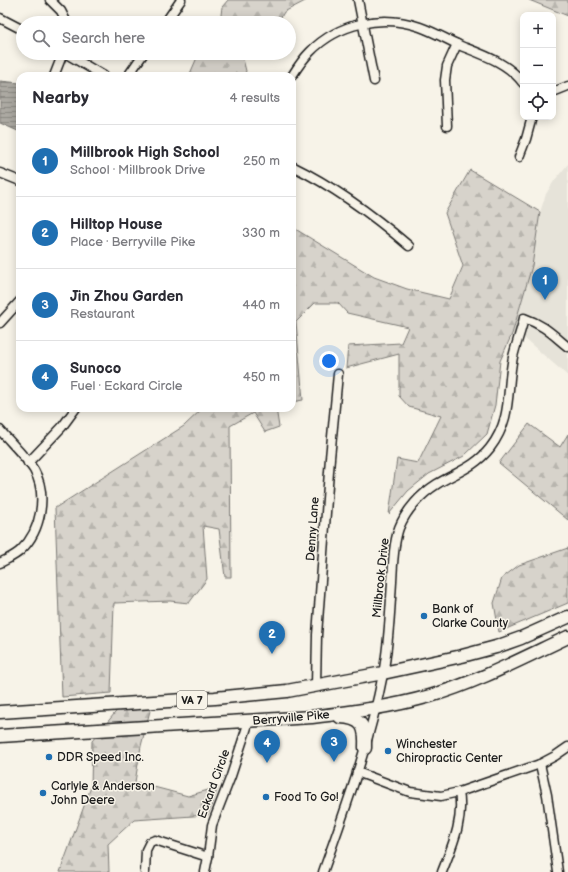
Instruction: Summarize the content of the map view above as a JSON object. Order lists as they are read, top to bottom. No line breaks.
{"streets":{"highway":["VA 7","Berryville Pike"],"street":["Denny Lane","Millbrook Drive","Eckard Circle"]},"crossings":[["Denny Lane","VA 7"],["Millbrook Drive","VA 7"],["Millbrook Drive","Berryville Pike"],["Berryville Pike","Eckard Circle"]],"places":["Bank of Clarke County","Winchester Chiropractic Center","DDR Speed Inc.","Carlyle & Anderson John Deere","Food To Go!"],"page":{"map_buttons":["+","−"],"search":"Search here","heading":["Nearby","4 results"],"list":[{"mark":"1","name":"Millbrook High School","note":"School · Millbrook Drive","value":"250 m"},{"mark":"2","name":"Hilltop House","note":"Place · Berryville Pike","value":"330 m"},{"mark":"3","name":"Jin Zhou Garden","note":"Restaurant","value":"440 m"},{"mark":"4","name":"Sunoco","note":"Fuel · Eckard Circle","value":"450 m"}],"pins":["1","2","3","4"]}}
